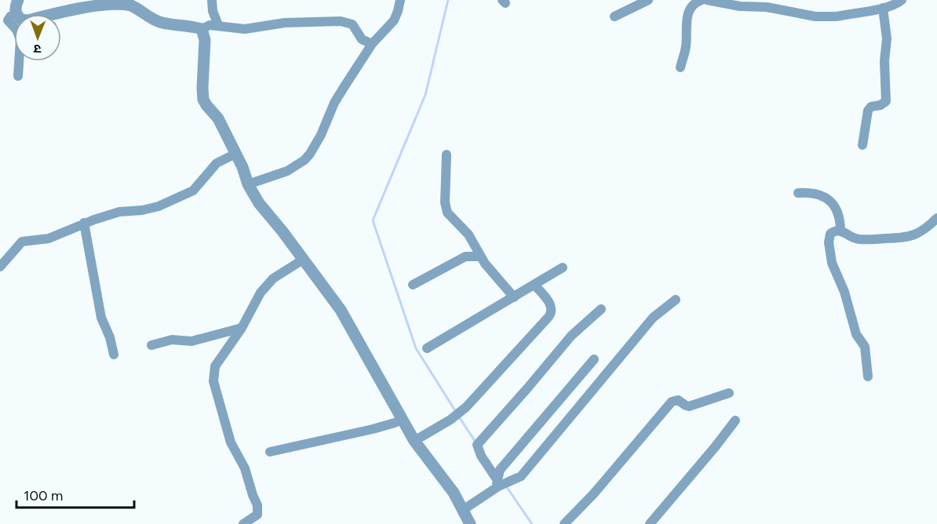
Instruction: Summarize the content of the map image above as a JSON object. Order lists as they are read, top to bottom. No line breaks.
{"scale_bar":"100 m","north":"bottom"}
